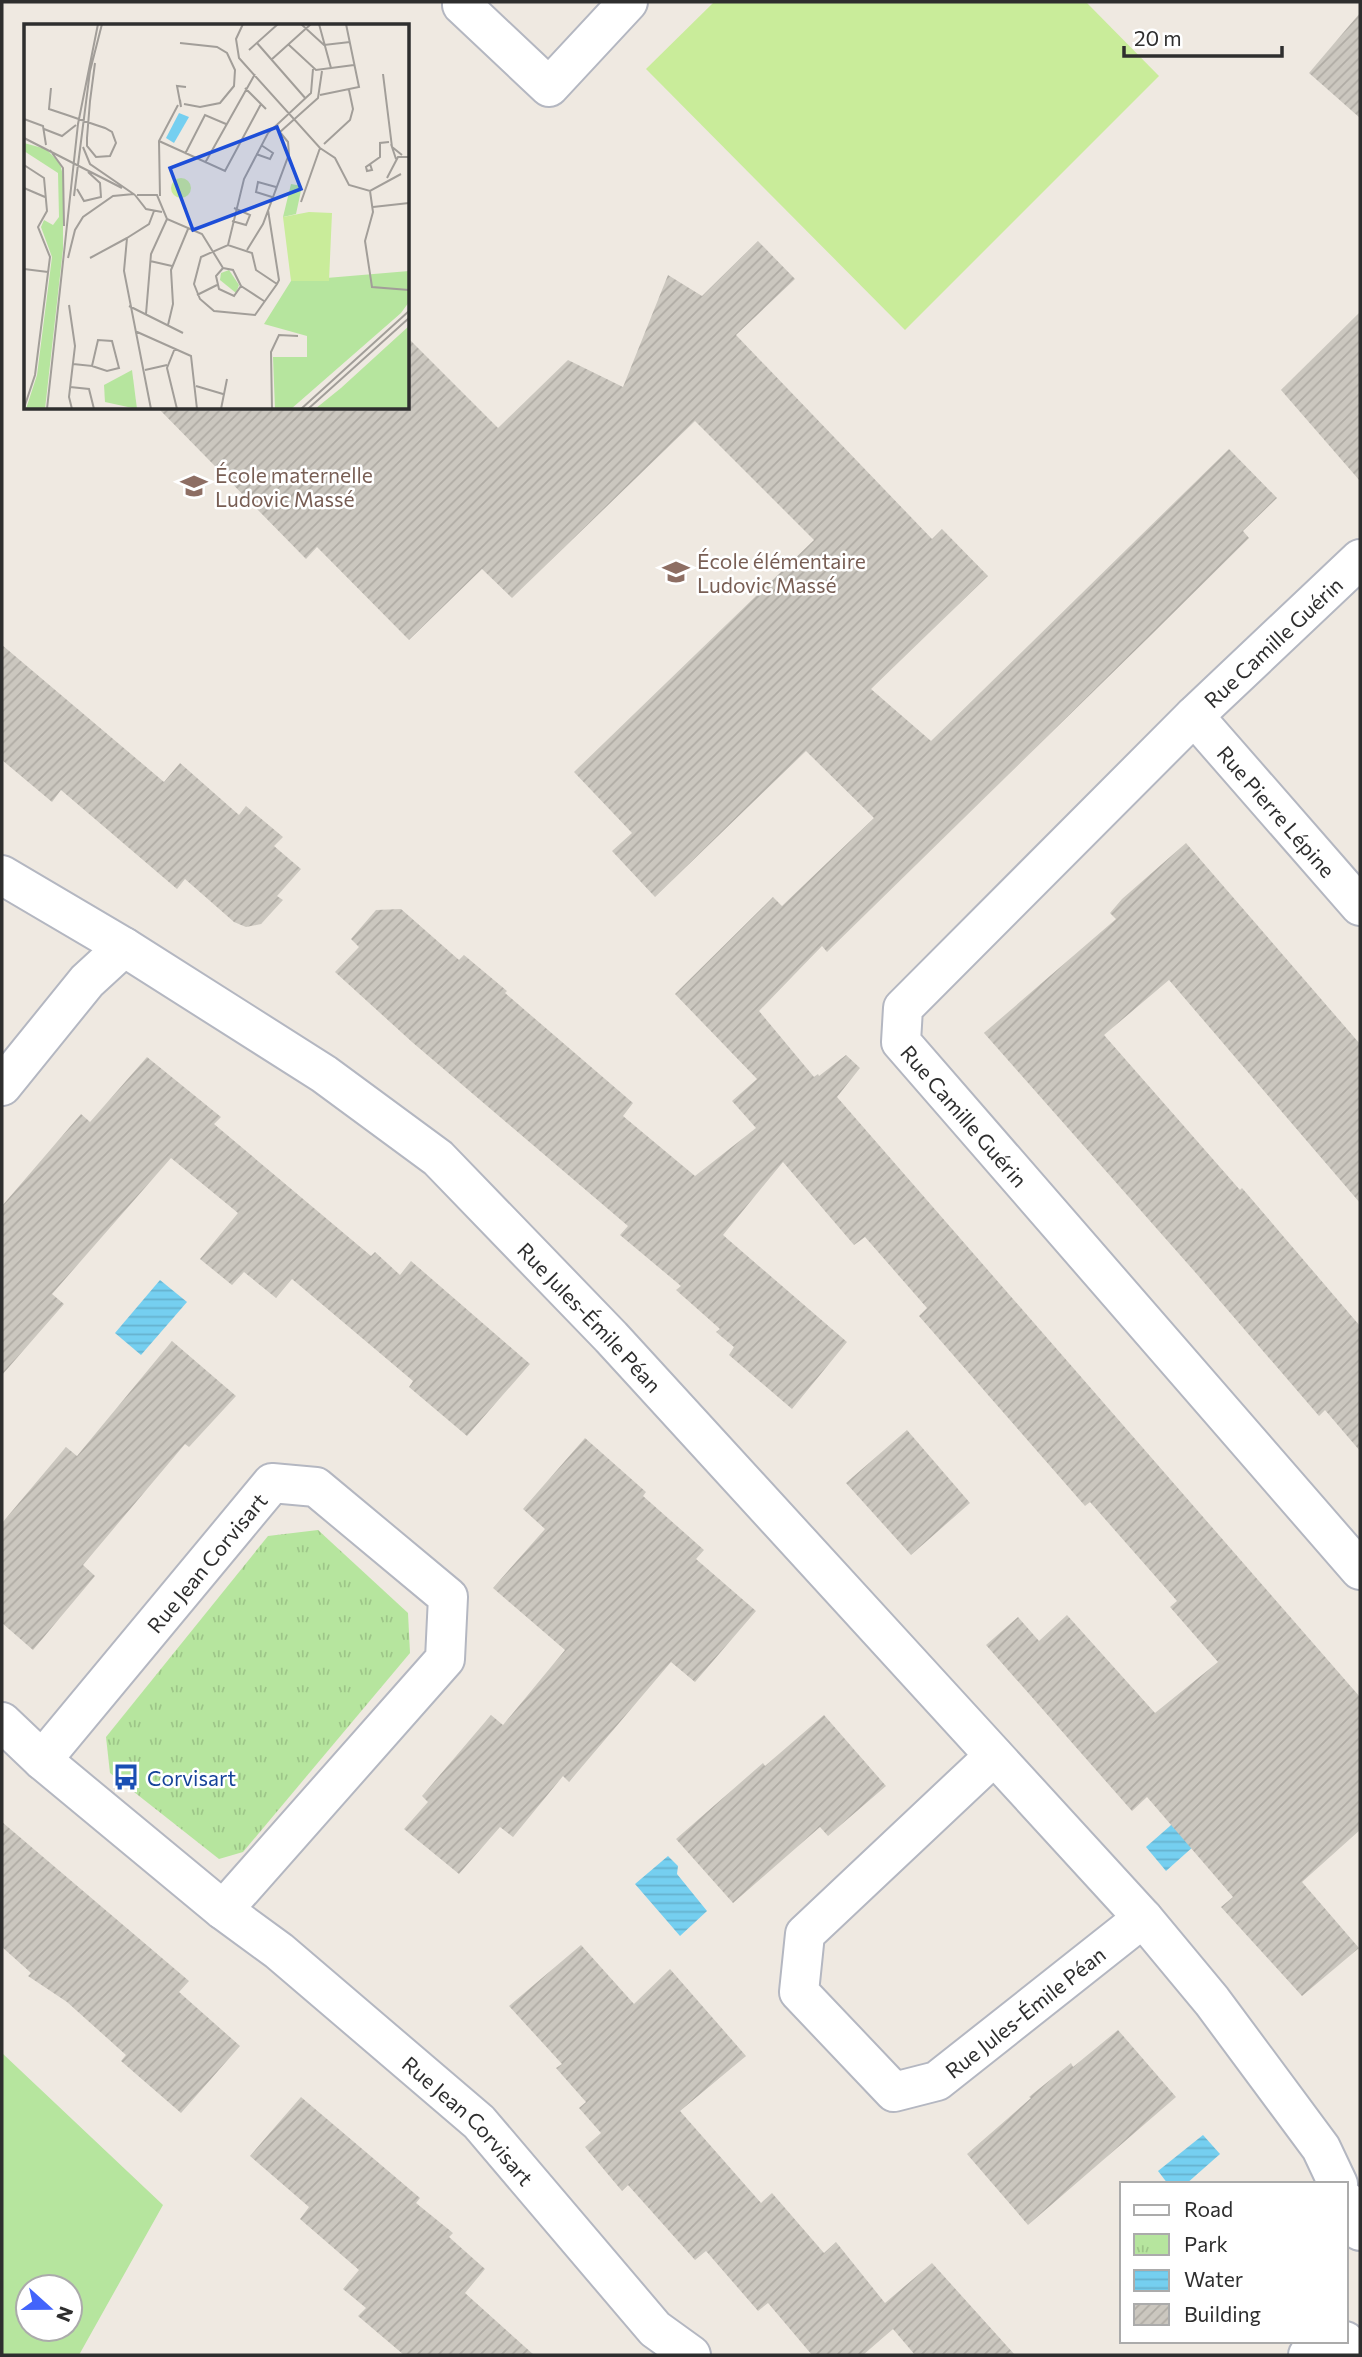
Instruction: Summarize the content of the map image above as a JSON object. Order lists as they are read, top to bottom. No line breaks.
{"streets":{"street":["Rue Camille Guérin","Rue Pierre Lépine","Rue Jules-Émile Péan","Rue Jean Corvisart"]},"crossings":[["Rue Camille Guérin","Rue Pierre Lépine"]],"places":{"school or university":["École maternelle Ludovic Massé","École élémentaire Ludovic Massé"],"bus stop":["Corvisart"]},"legend":["Road","Park","Water","Building"],"scale_bar":"20 m","north":"right"}
